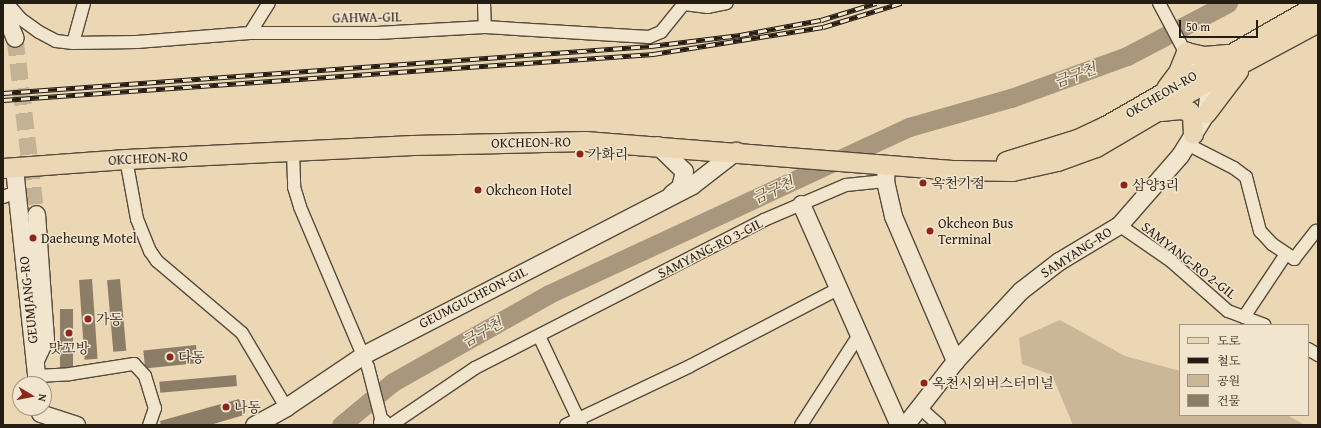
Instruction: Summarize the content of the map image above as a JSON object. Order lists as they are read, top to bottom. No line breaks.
{"streets":{"main road":["OKCHEON-RO"],"street":["GAHWA-GIL","SAMYANG-RO 3-GIL","SAMYANG-RO","SAMYANG-RO 2-GIL","GEUMGUCHEON-GIL","GEUMJANG-RO"]},"crossings":[["OKCHEON-RO","SAMYANG-RO 3-GIL"],["OKCHEON-RO","SAMYANG-RO"],["OKCHEON-RO","GEUMGUCHEON-GIL"],["OKCHEON-RO","GEUMJANG-RO"],["SAMYANG-RO","SAMYANG-RO 2-GIL"]],"water":["금구천"],"places":["가화리","옥천기점","삼양3리","Okcheon Hotel","Okcheon Bus Terminal","Daeheung Motel","가동","맛꼬방","다동","옥천시외버스터미널","나동"],"legend":["도로","철도","공원","건물"],"scale_bar":"50 m","north":"right"}
